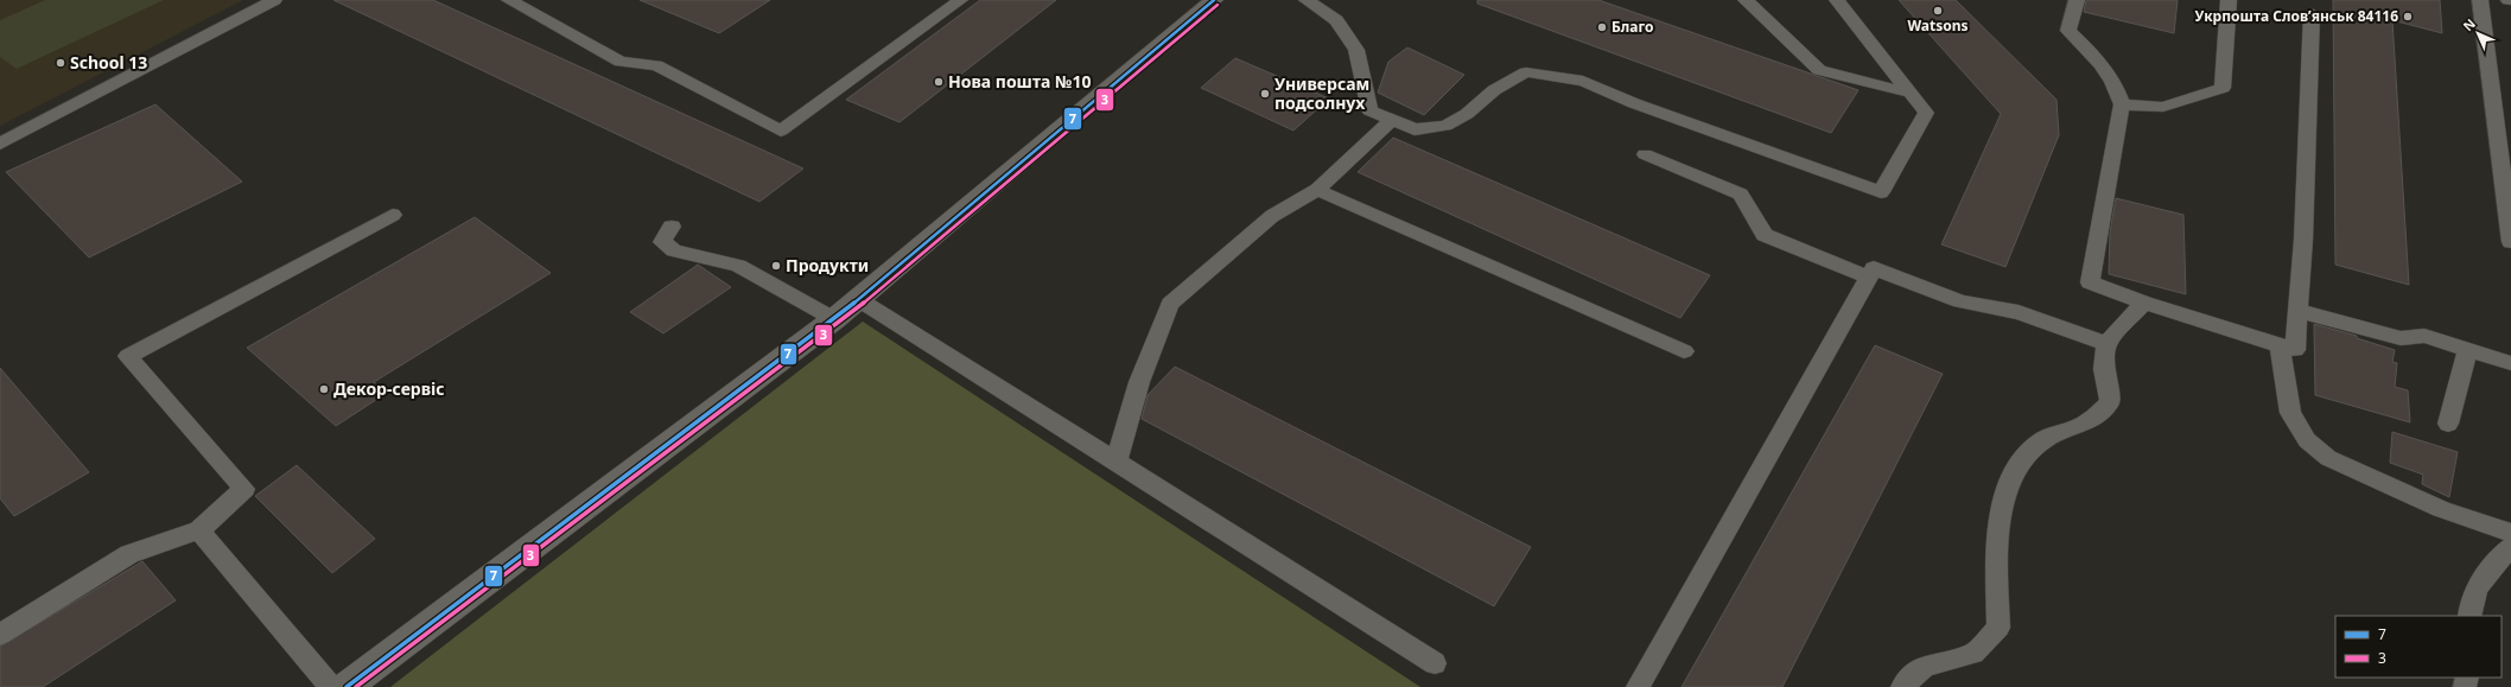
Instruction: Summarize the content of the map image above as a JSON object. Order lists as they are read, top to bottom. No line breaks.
{"places":["Watsons","Укрпошта Слов’янськ 84116","Благо","School 13","Нова пошта №10","Универсам подсолнух","Продукти","Декор-сервіс"],"lines":["transit line 7","transit line 3"],"legend":["7","3"],"north":"top left"}
